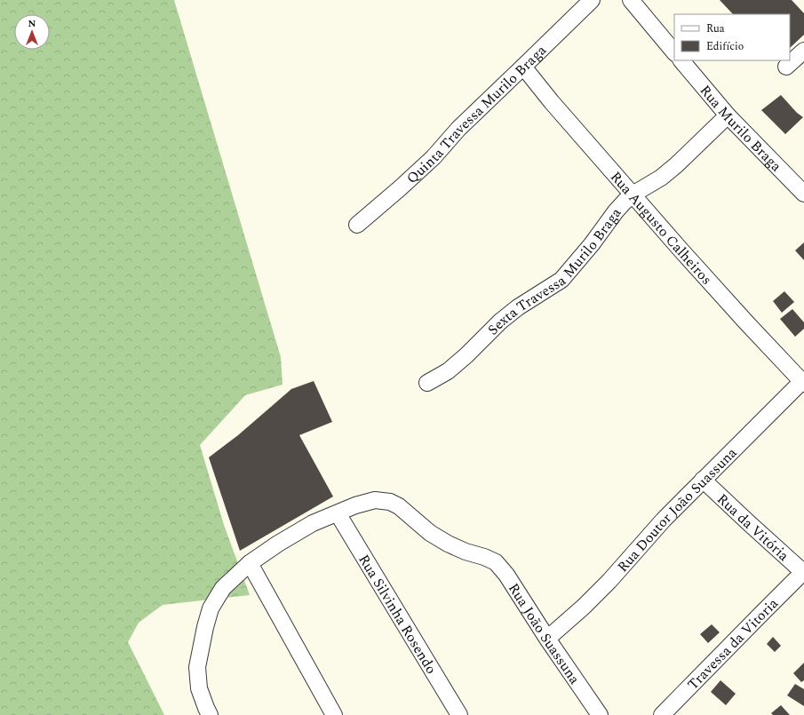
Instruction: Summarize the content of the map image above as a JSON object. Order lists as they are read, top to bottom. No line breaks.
{"streets":{"street":["Quinta Travessa Murilo Braga","Rua Murilo Braga","Rua Augusto Calheiros","Sexta Travessa Murilo Braga","Rua Doutor João Suassuna","Rua da Vitória","Rua Silvinha Rosendo","Rua João Suassuna","Travessa da Vitoria"]},"crossings":[["Quinta Travessa Murilo Braga","Rua Augusto Calheiros"],["Rua Murilo Braga","Sexta Travessa Murilo Braga"],["Rua Augusto Calheiros","Sexta Travessa Murilo Braga"],["Rua Augusto Calheiros","Rua Doutor João Suassuna"],["Rua Doutor João Suassuna","Rua da Vitória"],["Rua Doutor João Suassuna","Rua João Suassuna"],["Rua da Vitória","Travessa da Vitoria"],["Rua Silvinha Rosendo","Rua João Suassuna"]],"legend":["Rua","Edifício"],"north":"top"}
